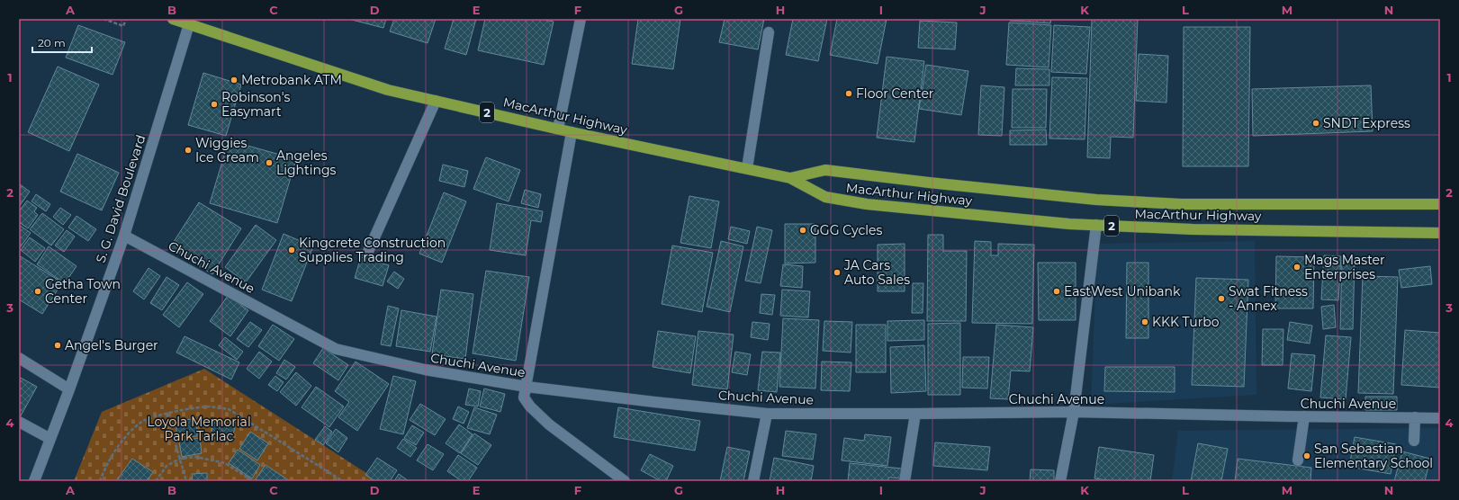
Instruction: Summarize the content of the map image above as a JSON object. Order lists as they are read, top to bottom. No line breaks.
{"streets":{"highway":["2","MacArthur Highway"],"street":["S. G. David Boulevard","Chuchi Avenue"]},"crossings":[["MacArthur Highway","S. G. David Boulevard"],["S. G. David Boulevard","Chuchi Avenue"]],"parks":["Loyola Memorial Park Tarlac"],"places":["Metrobank ATM","Floor Center","Robinson's Easymart","SNDT Express","Wiggies Ice Cream","Angeles Lightings","GGG Cycles","Kingcrete Construction Supplies Trading","Mags Master Enterprises","JA Cars Auto Sales","Getha Town Center","EastWest Unibank","Swat Fitness - Annex","KKK Turbo","Angel's Burger","San Sebastian Elementary School"],"scale_bar":"20 m","grid":{"columns":["A","B","C","D","E","F","G","H","I","J","K","L","M","N"],"rows":["1","2","3","4"]}}
